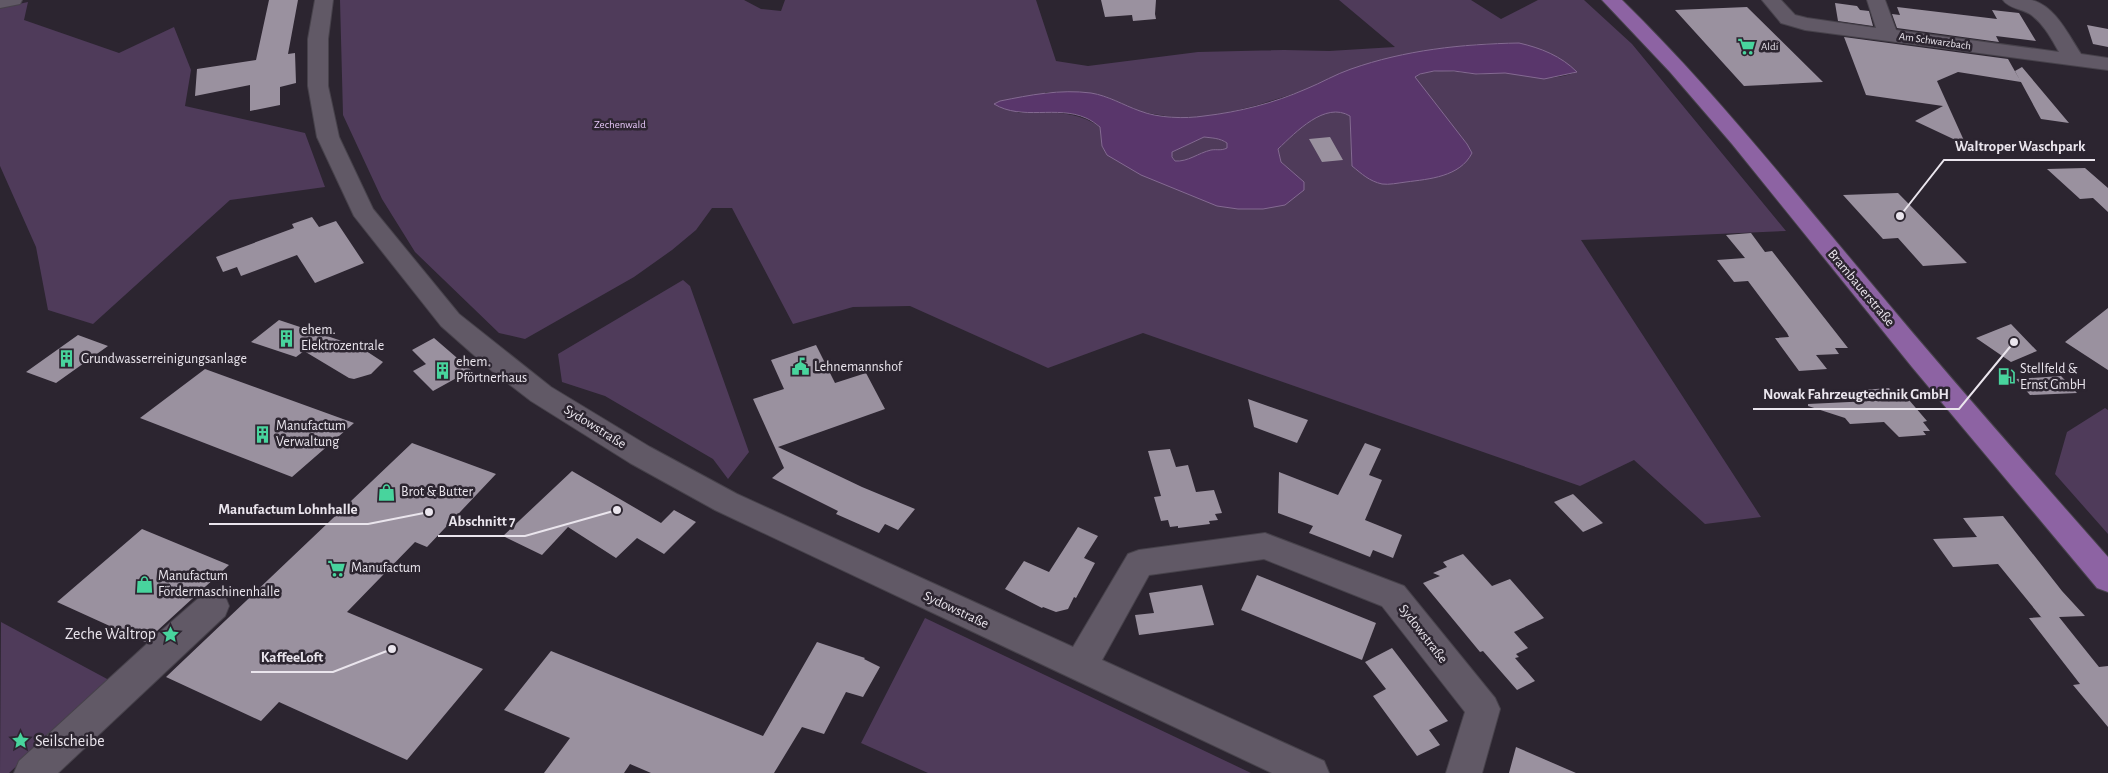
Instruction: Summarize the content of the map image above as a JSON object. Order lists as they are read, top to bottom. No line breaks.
{"streets":{"main road":["Brambauerstraße"],"street":["Am Schwarzbach","Sydowstraße"]},"parks":["Zechenwald"],"places":{"supermarket":["Aldi","Manufactum"],"other":["Waltroper Waschpark","Nowak Fahrzeugtechnik GmbH","Abschnitt 7","Manufactum Lohnhalle","KaffeeLoft"],"building":["ehem. Elektrozentrale","Grundwasserreinigungsanlage","ehem. Pförtnerhaus","Manufactum Verwaltung"],"public building":["Lehnemannshof"],"fuel station":["Stellfeld & Ernst GmbH"],"shop":["Brot & Butter","Manufactum Fördermaschinenhalle"],"place":["Zeche Waltrop","Seilscheibe"]}}
